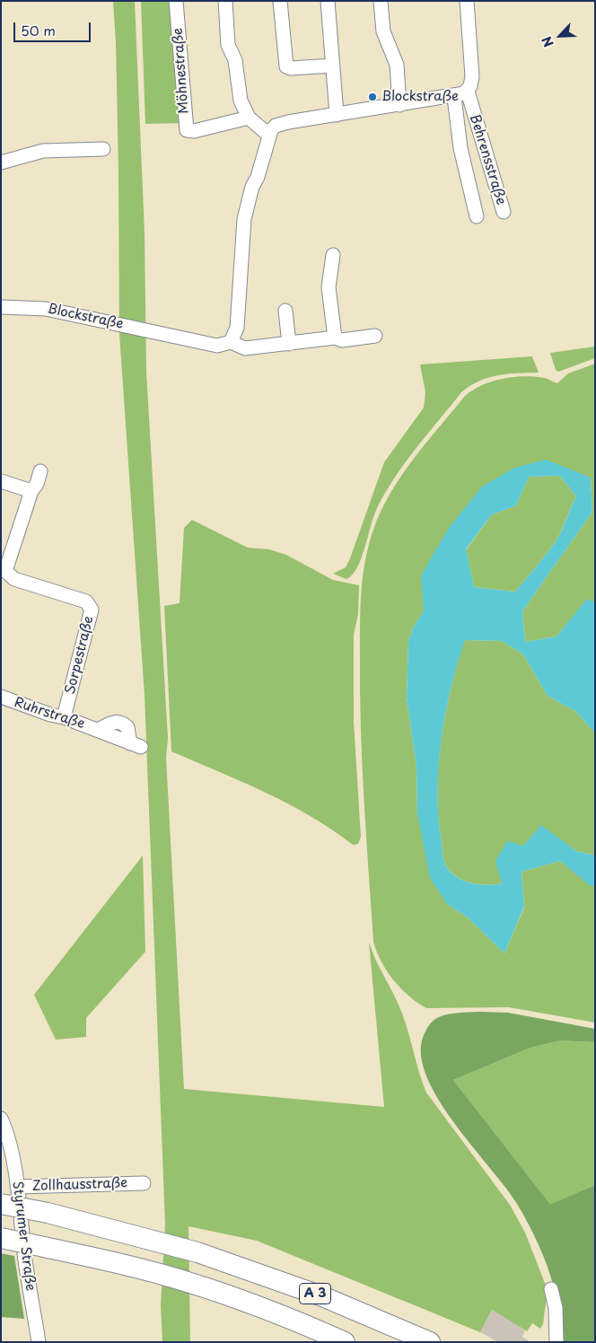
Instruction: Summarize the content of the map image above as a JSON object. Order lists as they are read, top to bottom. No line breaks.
{"streets":{"highway":["A 3"],"street":["Möhnestraße","Behrensstraße","Blockstraße","Sorpestraße","Ruhrstraße","Zollhausstraße","Styrumer Straße"]},"crossings":[["Sorpestraße","Ruhrstraße"],["Zollhausstraße","Styrumer Straße"]],"places":["Blockstraße"],"scale_bar":"50 m","north":"bottom left"}
